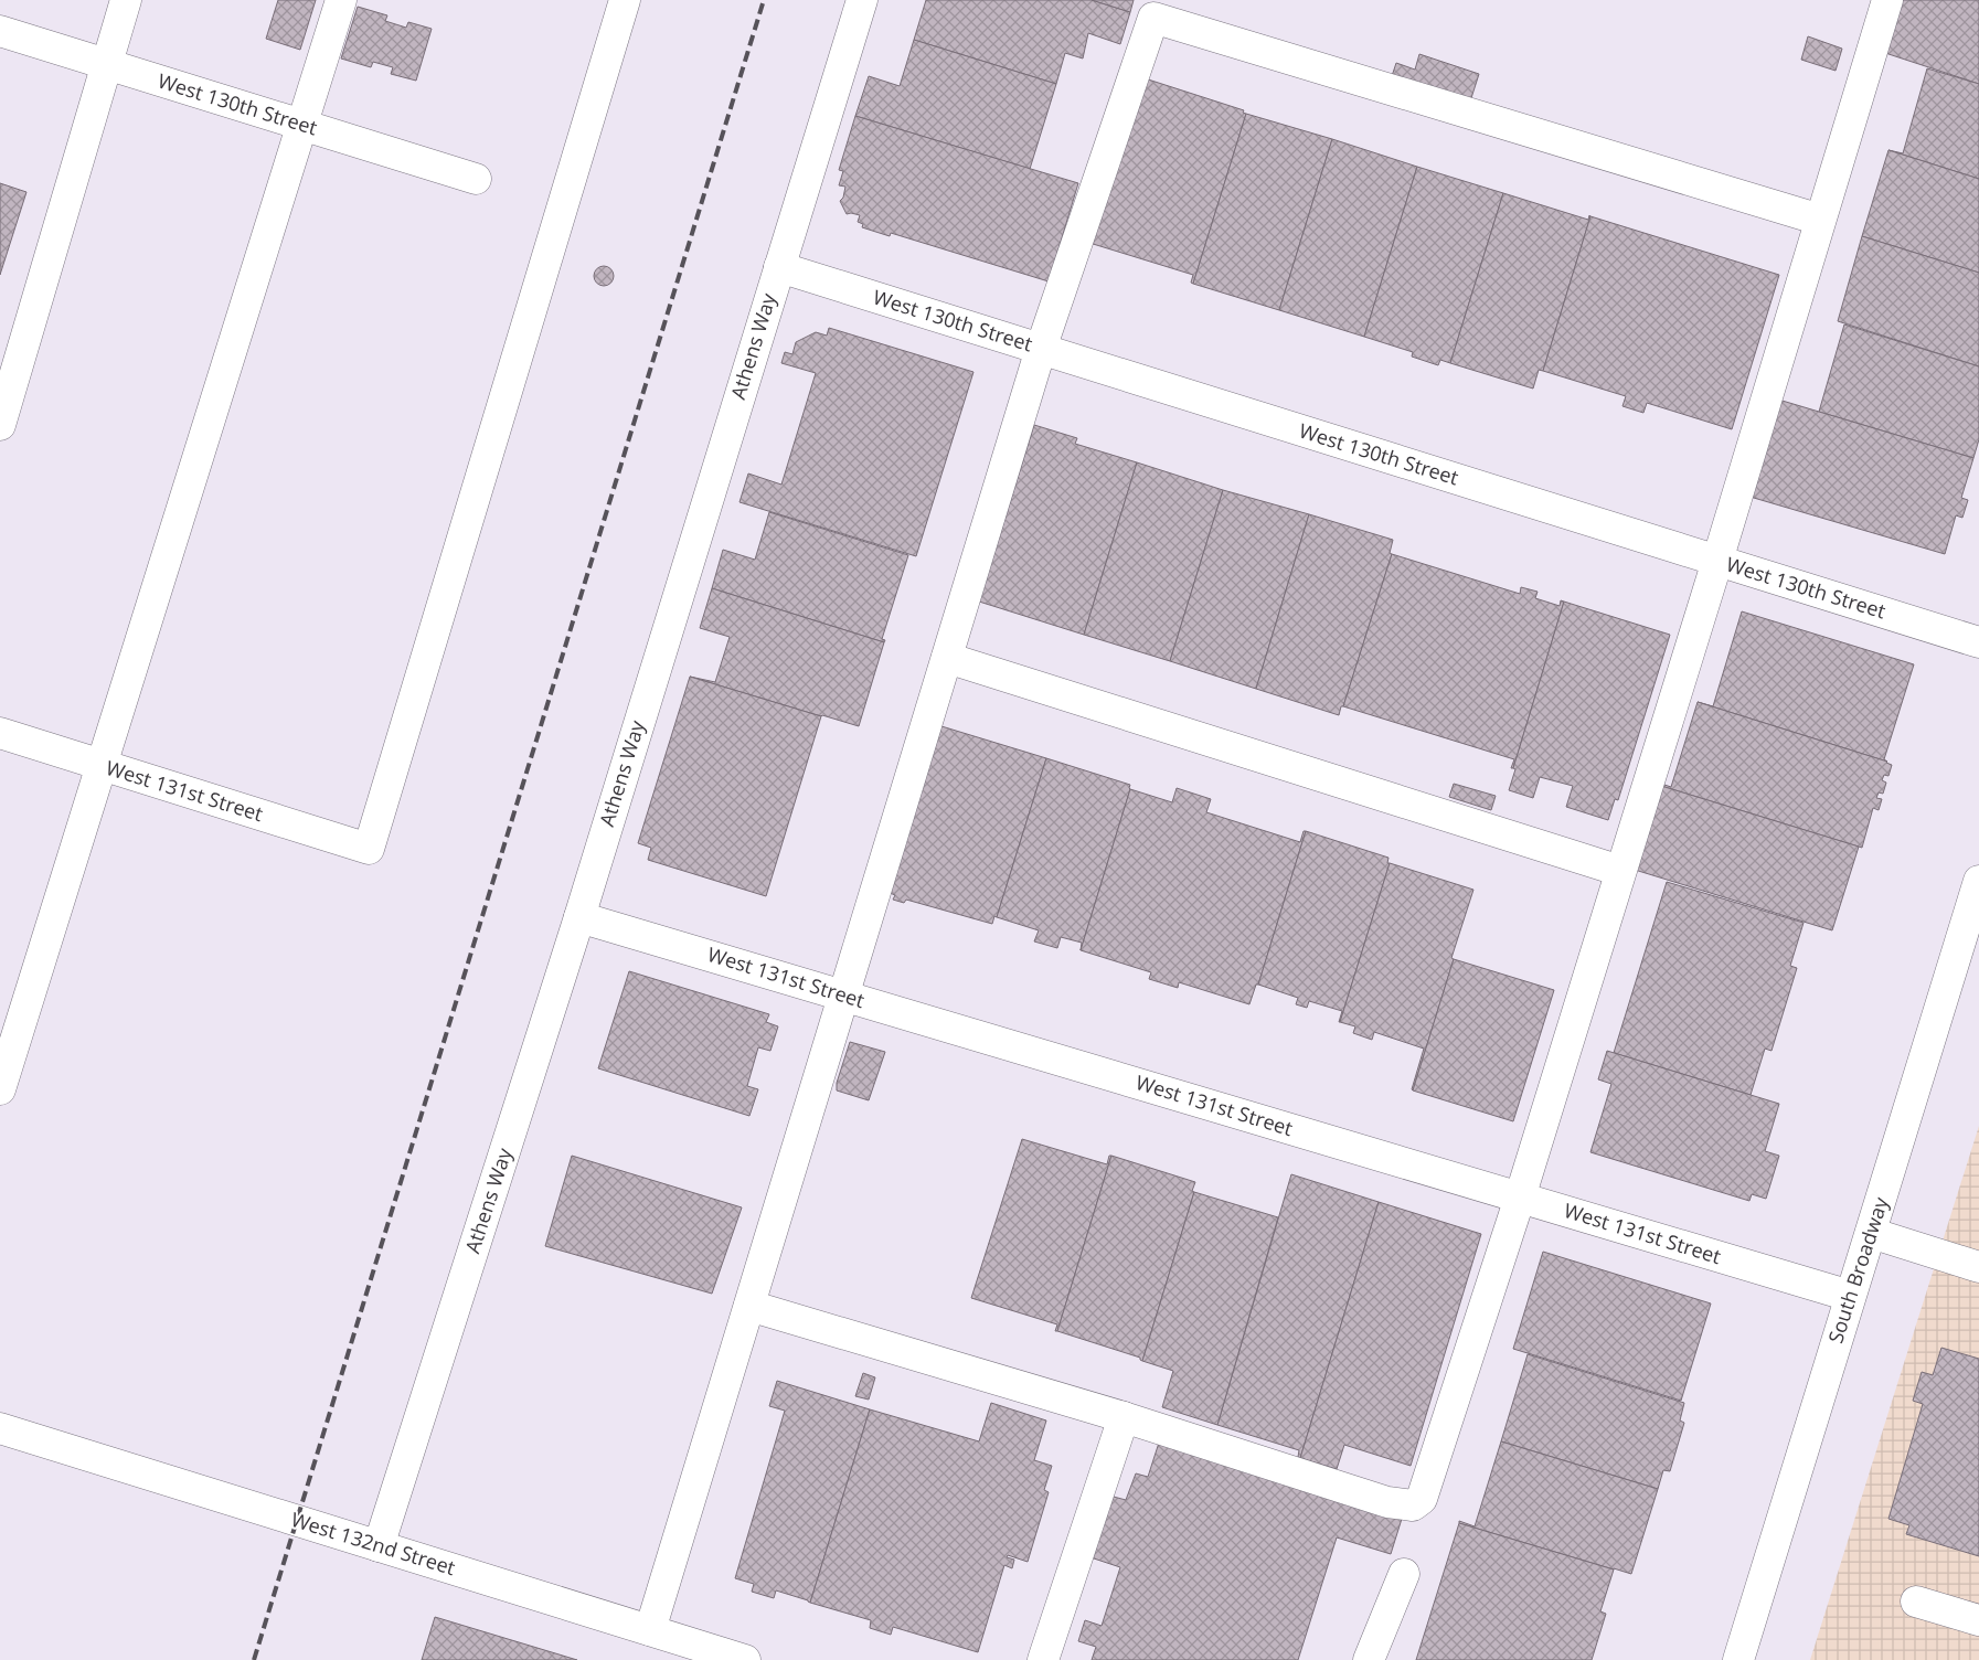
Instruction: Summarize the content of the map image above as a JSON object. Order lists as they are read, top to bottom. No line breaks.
{"streets":{"street":["West 130th Street","Athens Way","West 131st Street","South Broadway","West 132nd Street"]},"crossings":[["West 130th Street","Athens Way"],["Athens Way","West 131st Street"],["Athens Way","West 132nd Street"],["West 131st Street","South Broadway"]]}
